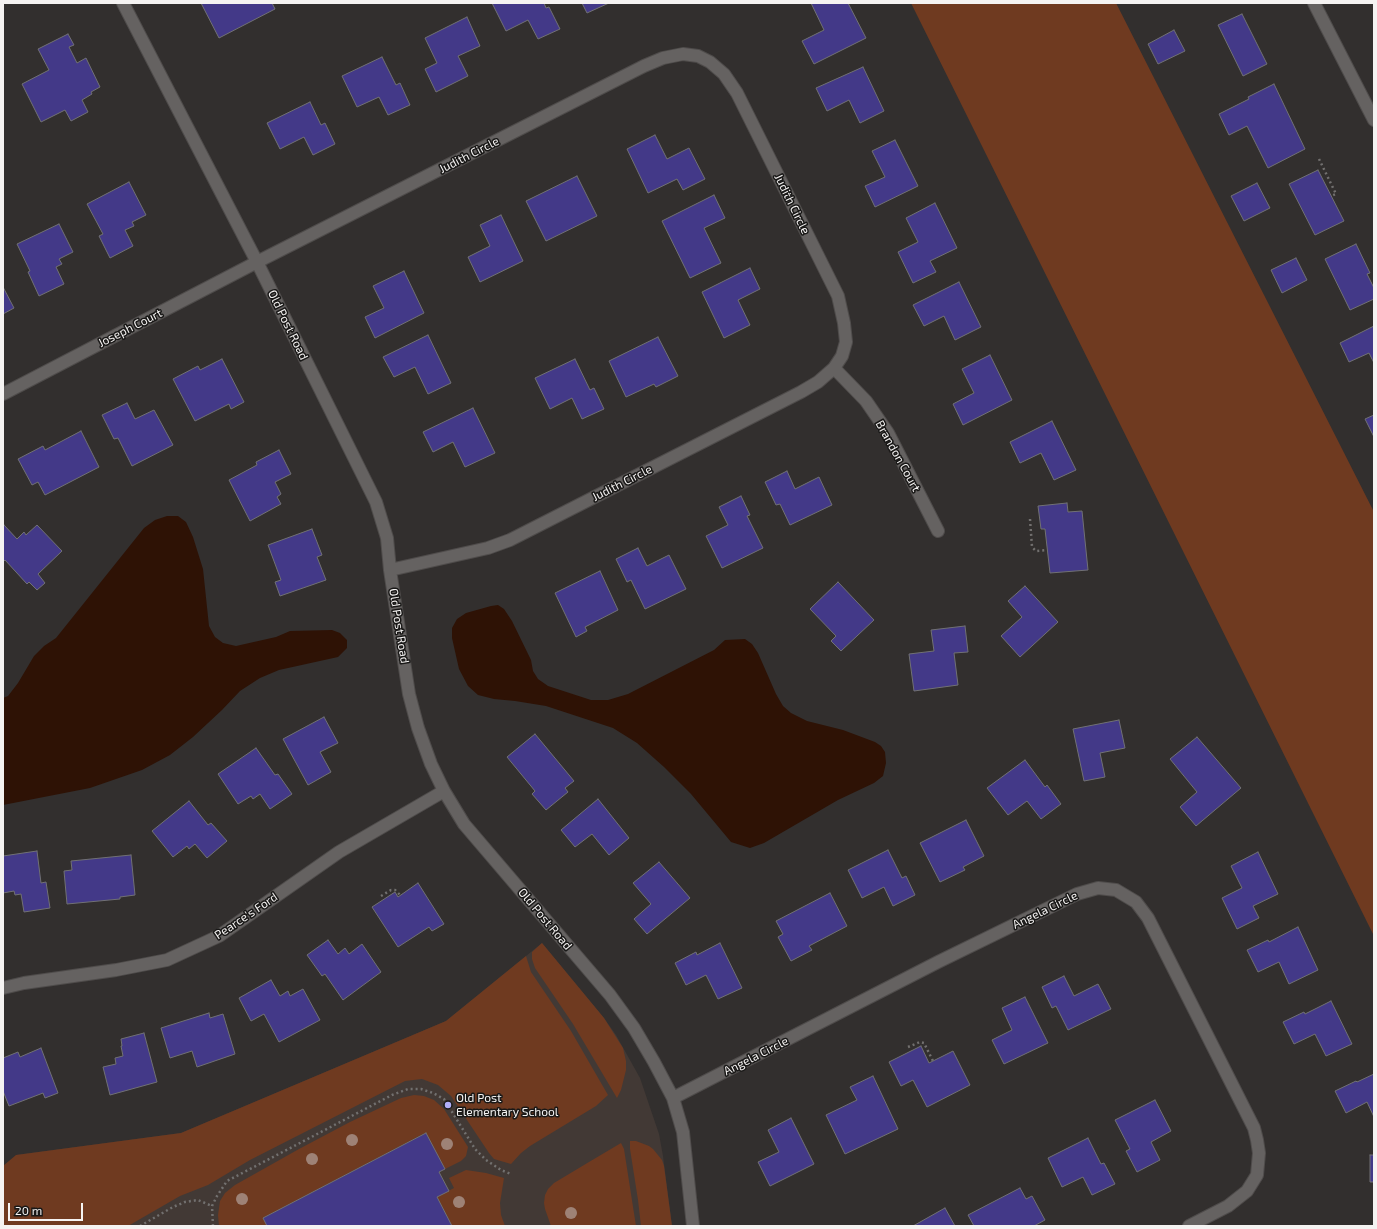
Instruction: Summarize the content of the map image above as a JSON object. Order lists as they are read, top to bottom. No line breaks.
{"streets":{"street":["Judith Circle","Old Post Road","Joseph Court","Brandon Court","Angela Circle","Pearce's Ford"]},"crossings":[["Judith Circle","Old Post Road"],["Judith Circle","Joseph Court"],["Judith Circle","Brandon Court"],["Old Post Road","Joseph Court"],["Old Post Road","Angela Circle"],["Old Post Road","Pearce's Ford"]],"places":["Old Post Elementary School"],"scale_bar":"20 m"}
